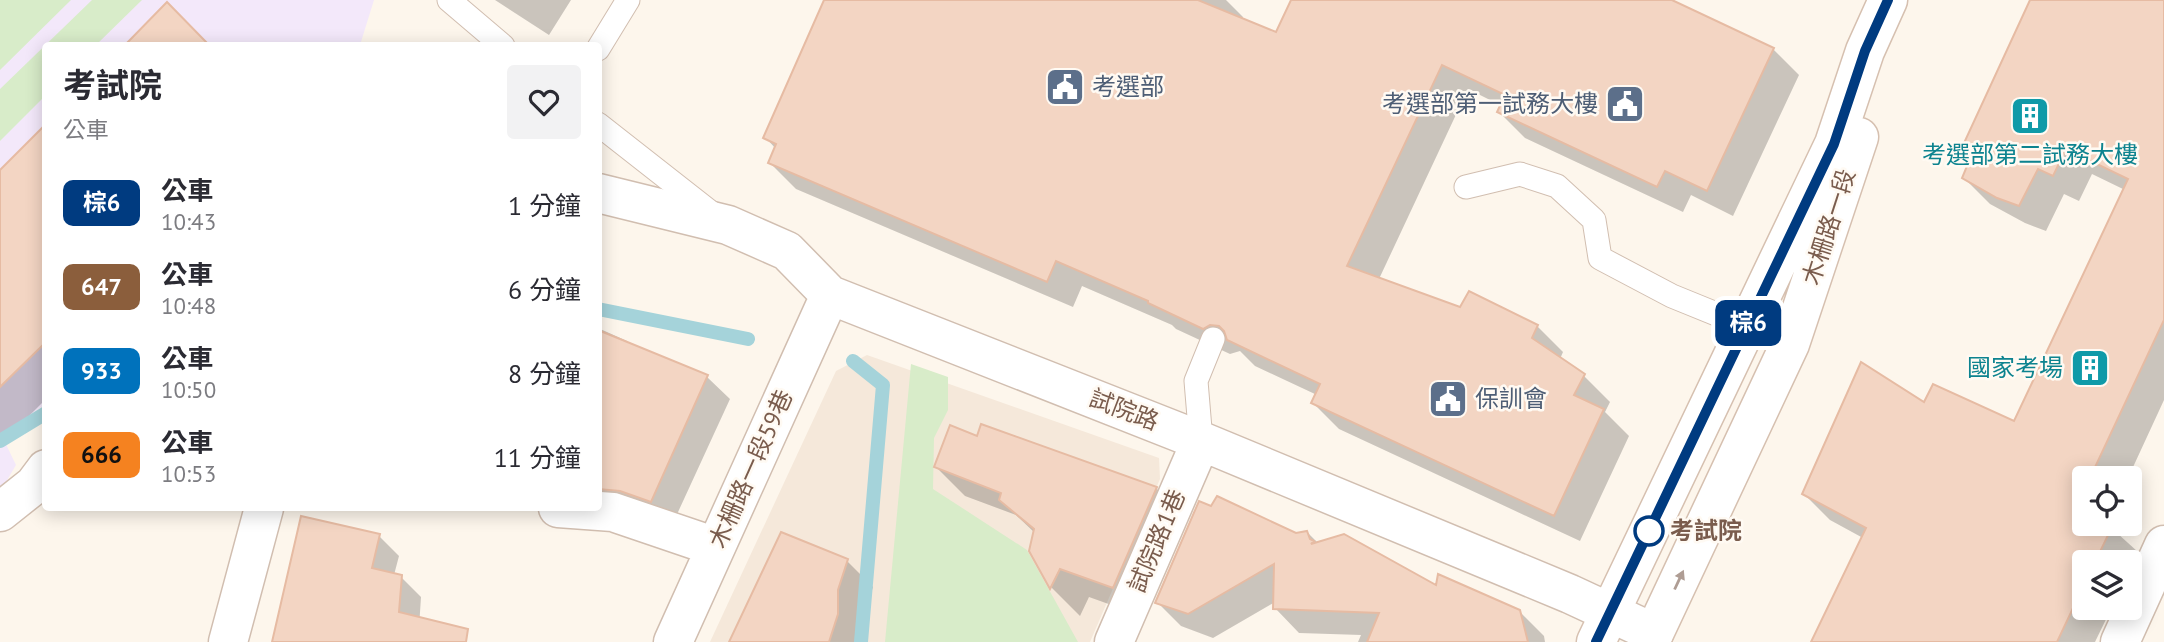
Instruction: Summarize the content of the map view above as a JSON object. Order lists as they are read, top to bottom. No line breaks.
{"streets":{"street":["木柵路一段","試院路","木柵路一段59巷","試院路1巷"]},"crossings":[["木柵路一段","試院路"],["試院路","木柵路一段59巷"],["試院路","試院路1巷"]],"places":{"public building":["考選部","考選部第一試務大樓","保訓會"],"building":["考選部第二試務大樓","國家考場"],"other":["考試院"]},"lines":["bus line 棕6"],"page":{"on_map":"棕6","heading":["考試院","公車"],"list":[{"mark":"棕6","name":"公車","note":"10:43","value":"1 分鐘"},{"mark":"647","name":"公車","note":"10:48","value":"6 分鐘"},{"mark":"933","name":"公車","note":"10:50","value":"8 分鐘"},{"mark":"666","name":"公車","note":"10:53","value":"11 分鐘"}]}}
